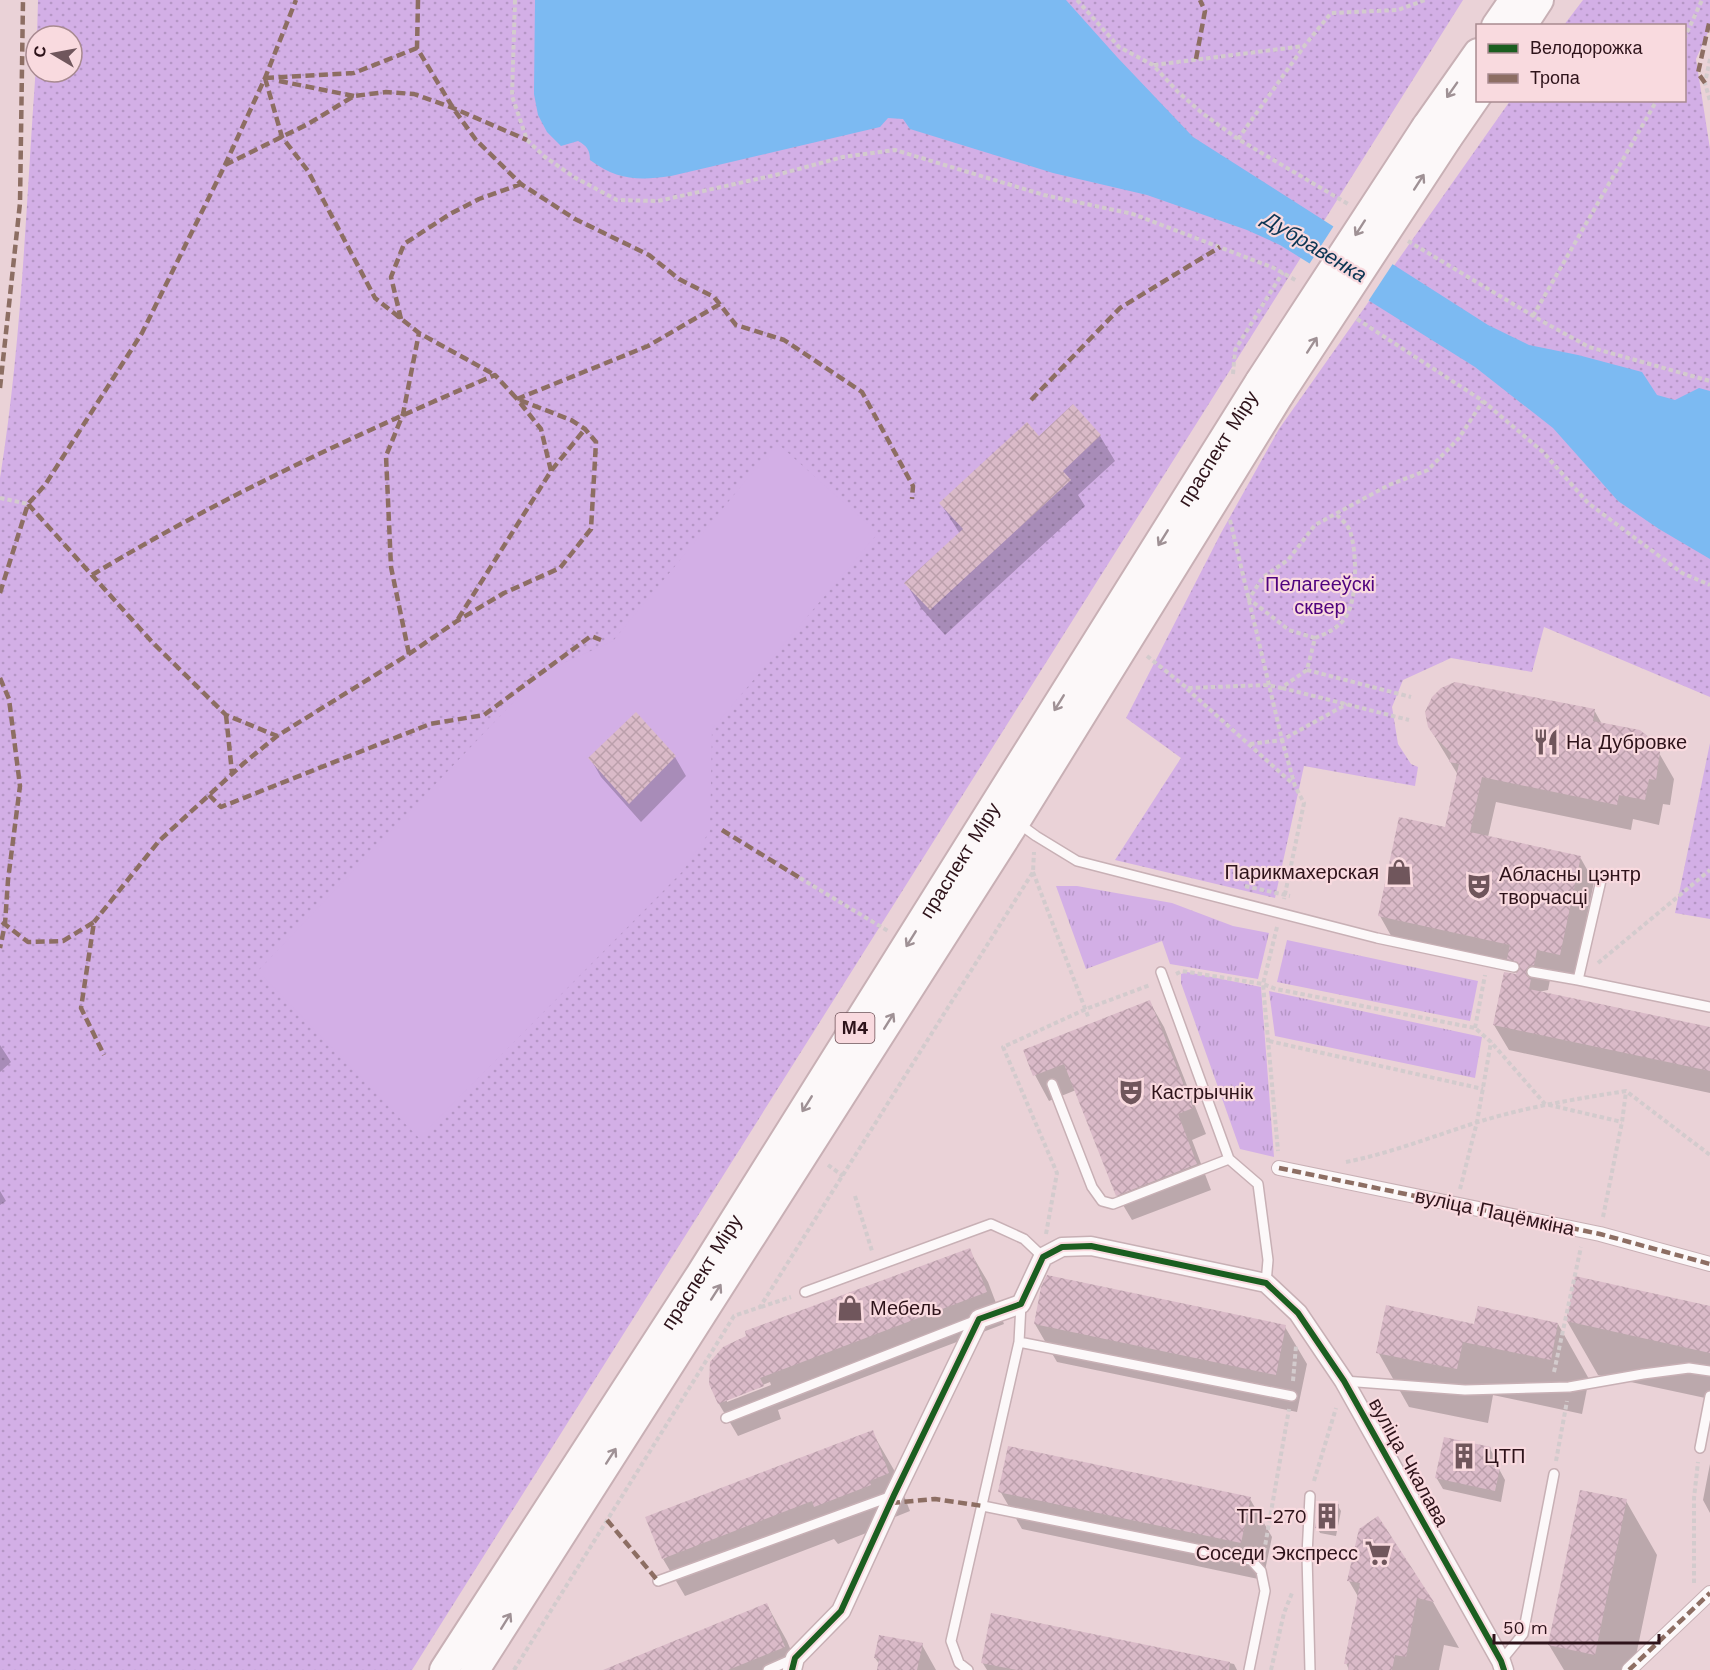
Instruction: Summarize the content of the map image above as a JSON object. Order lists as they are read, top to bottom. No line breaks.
{"streets":{"main road":["праспект Міру","М4"],"street":["вуліца Пацёмкіна","вуліца Чкалава"]},"water":["Дубравенка"],"parks":["Пелагееўскі сквер"],"places":{"restaurant":["На Дубровке"],"shop":["Парикмахерская","Мебель"],"theatre":["Абласны цэнтр творчасці","Кастрычнік"],"building":["ЦТП","ТП-270"],"supermarket":["Соседи Экспресс"]},"legend":["Велодорожка","Тропа"],"scale_bar":"50 m","north":"left"}
